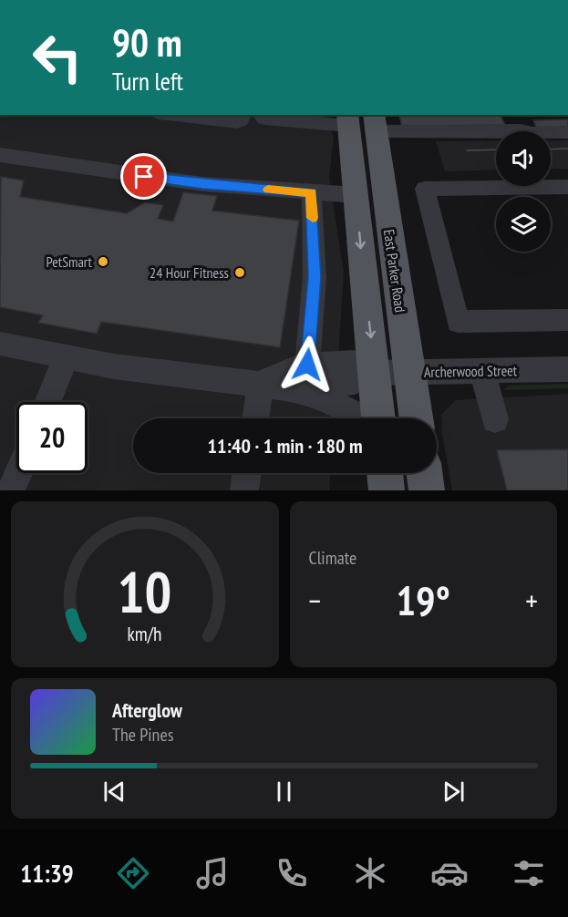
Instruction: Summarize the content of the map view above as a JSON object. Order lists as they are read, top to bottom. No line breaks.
{"streets":{"main road":["East Parker Road"],"street":["Archerwood Street"]},"crossings":[["East Parker Road","Archerwood Street"]],"places":["PetSmart","24 Hour Fitness"],"page":{"turn":["90 m","Turn left"],"limit":"20","trip":"11:40 · 1 min · 180 m","tile":"Climate","heat":["−","19°","+"],"song":["Afterglow","The Pines"],"tabs":"11:39","gauge":["10","km/h"]}}
